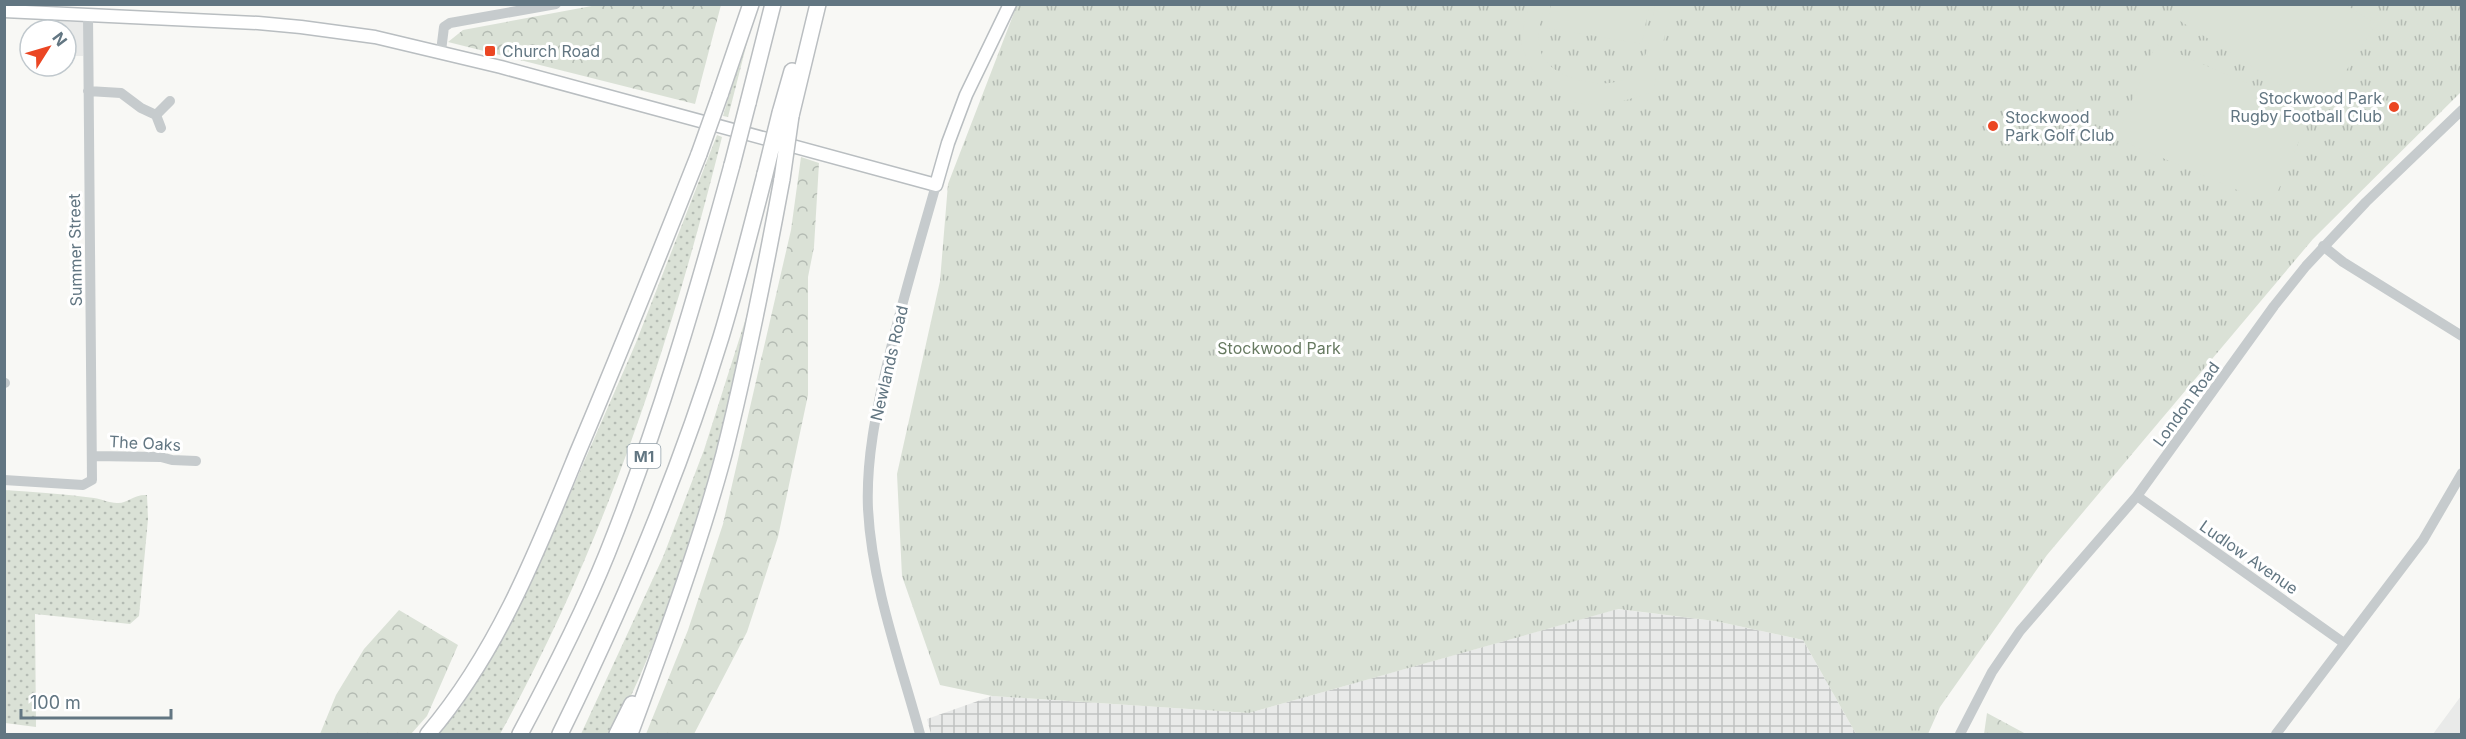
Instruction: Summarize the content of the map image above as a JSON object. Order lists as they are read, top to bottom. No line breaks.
{"streets":{"highway":["M1"],"main road":["Newlands Road"],"street":["Summer Street","London Road","The Oaks","Ludlow Avenue"]},"crossings":[["Summer Street","The Oaks"],["London Road","Ludlow Avenue"]],"parks":["Stockwood Park"],"places":{"transit":["Church Road"],"other":["Stockwood Park Rugby Football Club","Stockwood Park Golf Club"]},"scale_bar":"100 m","north":"top right"}
